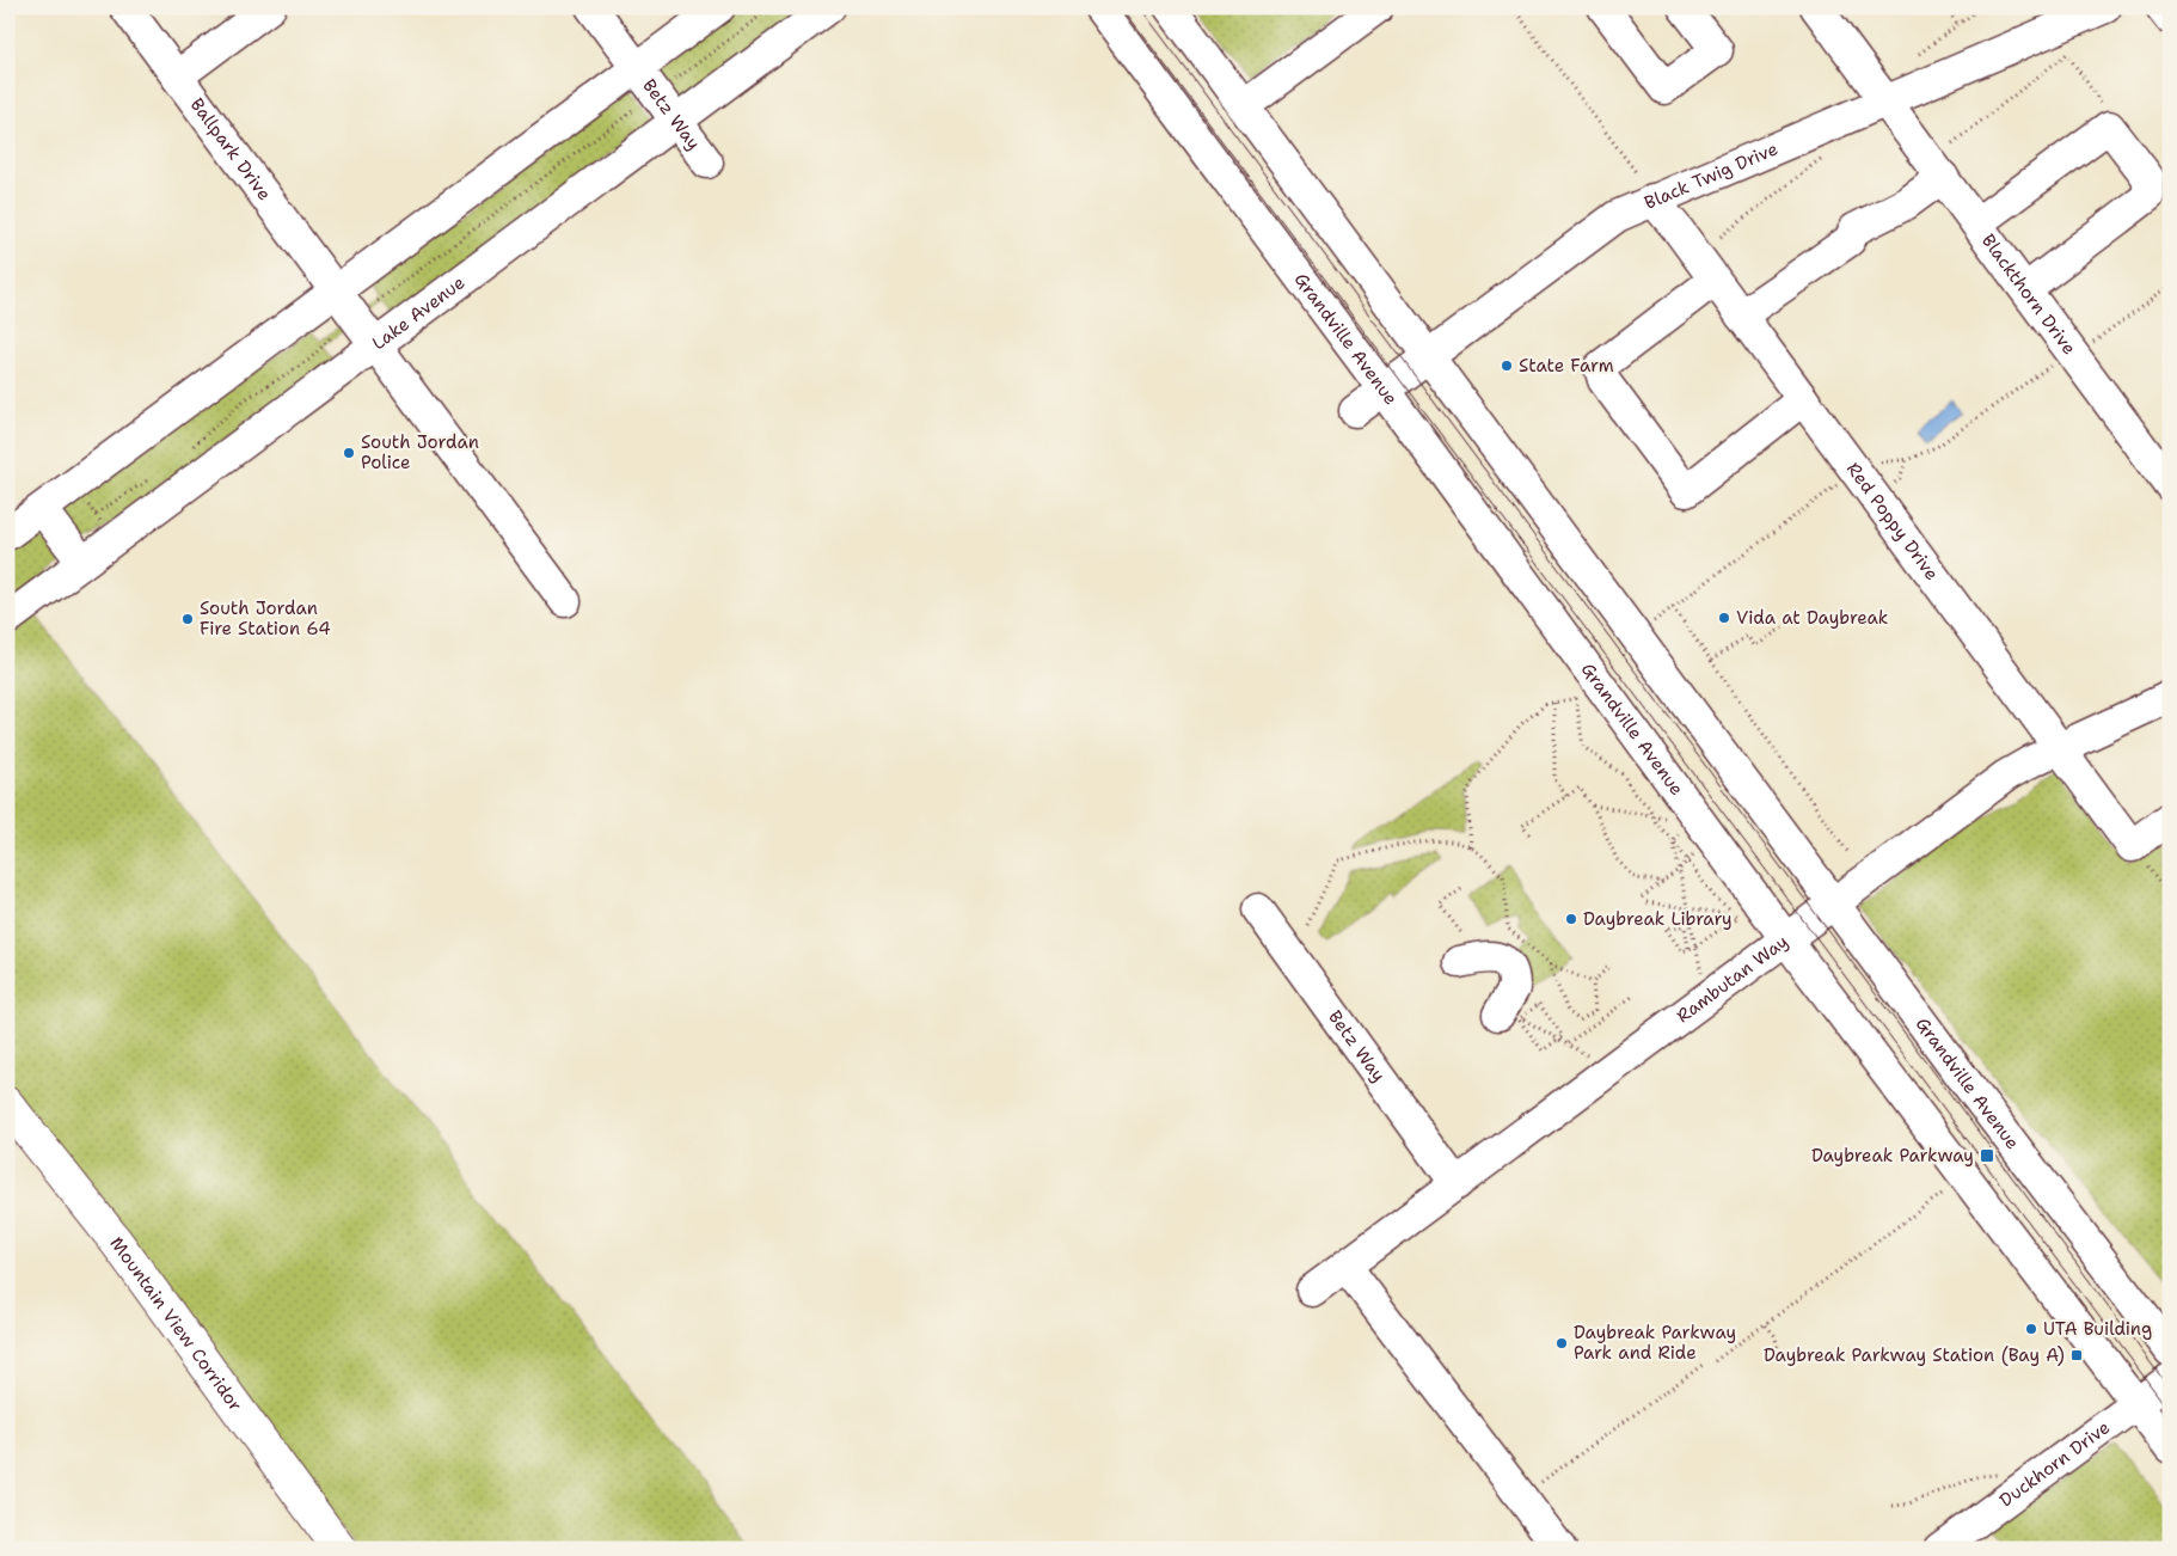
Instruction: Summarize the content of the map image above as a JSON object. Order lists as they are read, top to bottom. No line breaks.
{"streets":{"highway":["Mountain View Corridor"],"street":["Betz Way","Ballpark Drive","Black Twig Drive","Blackthorn Drive","Lake Avenue","Grandville Avenue","Red Poppy Drive","Rambutan Way","Duckhorn Drive"]},"crossings":[["Betz Way","Lake Avenue"],["Betz Way","Rambutan Way"],["Ballpark Drive","Lake Avenue"],["Black Twig Drive","Blackthorn Drive"],["Black Twig Drive","Grandville Avenue"],["Black Twig Drive","Red Poppy Drive"],["Grandville Avenue","Rambutan Way"],["Grandville Avenue","Duckhorn Drive"],["Red Poppy Drive","Rambutan Way"]],"places":{"other":["State Farm","South Jordan Police","Vida at Daybreak","South Jordan Fire Station 64","Daybreak Library","UTA Building","Daybreak Parkway Park and Ride"],"transit":["Daybreak Parkway","Daybreak Parkway Station (Bay A)"]}}
